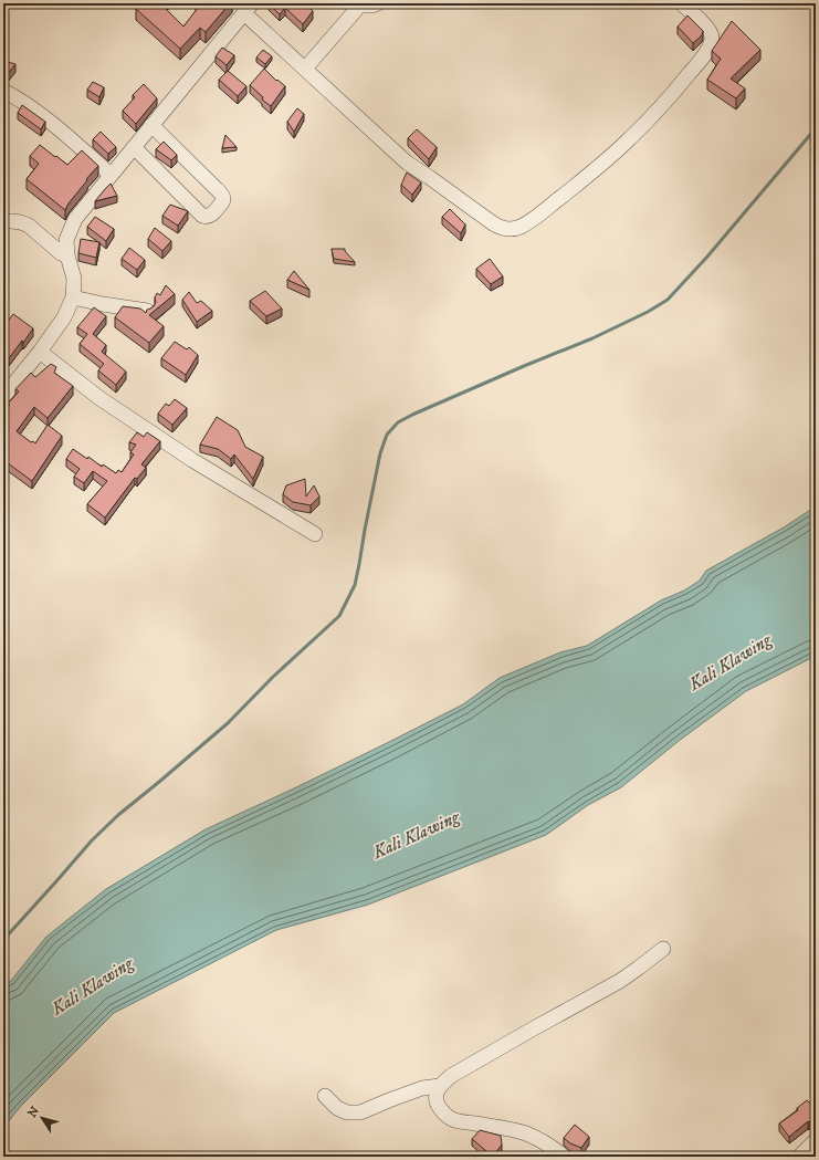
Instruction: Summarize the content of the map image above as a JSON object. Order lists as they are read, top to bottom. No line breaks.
{"water":["Kali Klawing"],"north":"top left"}
